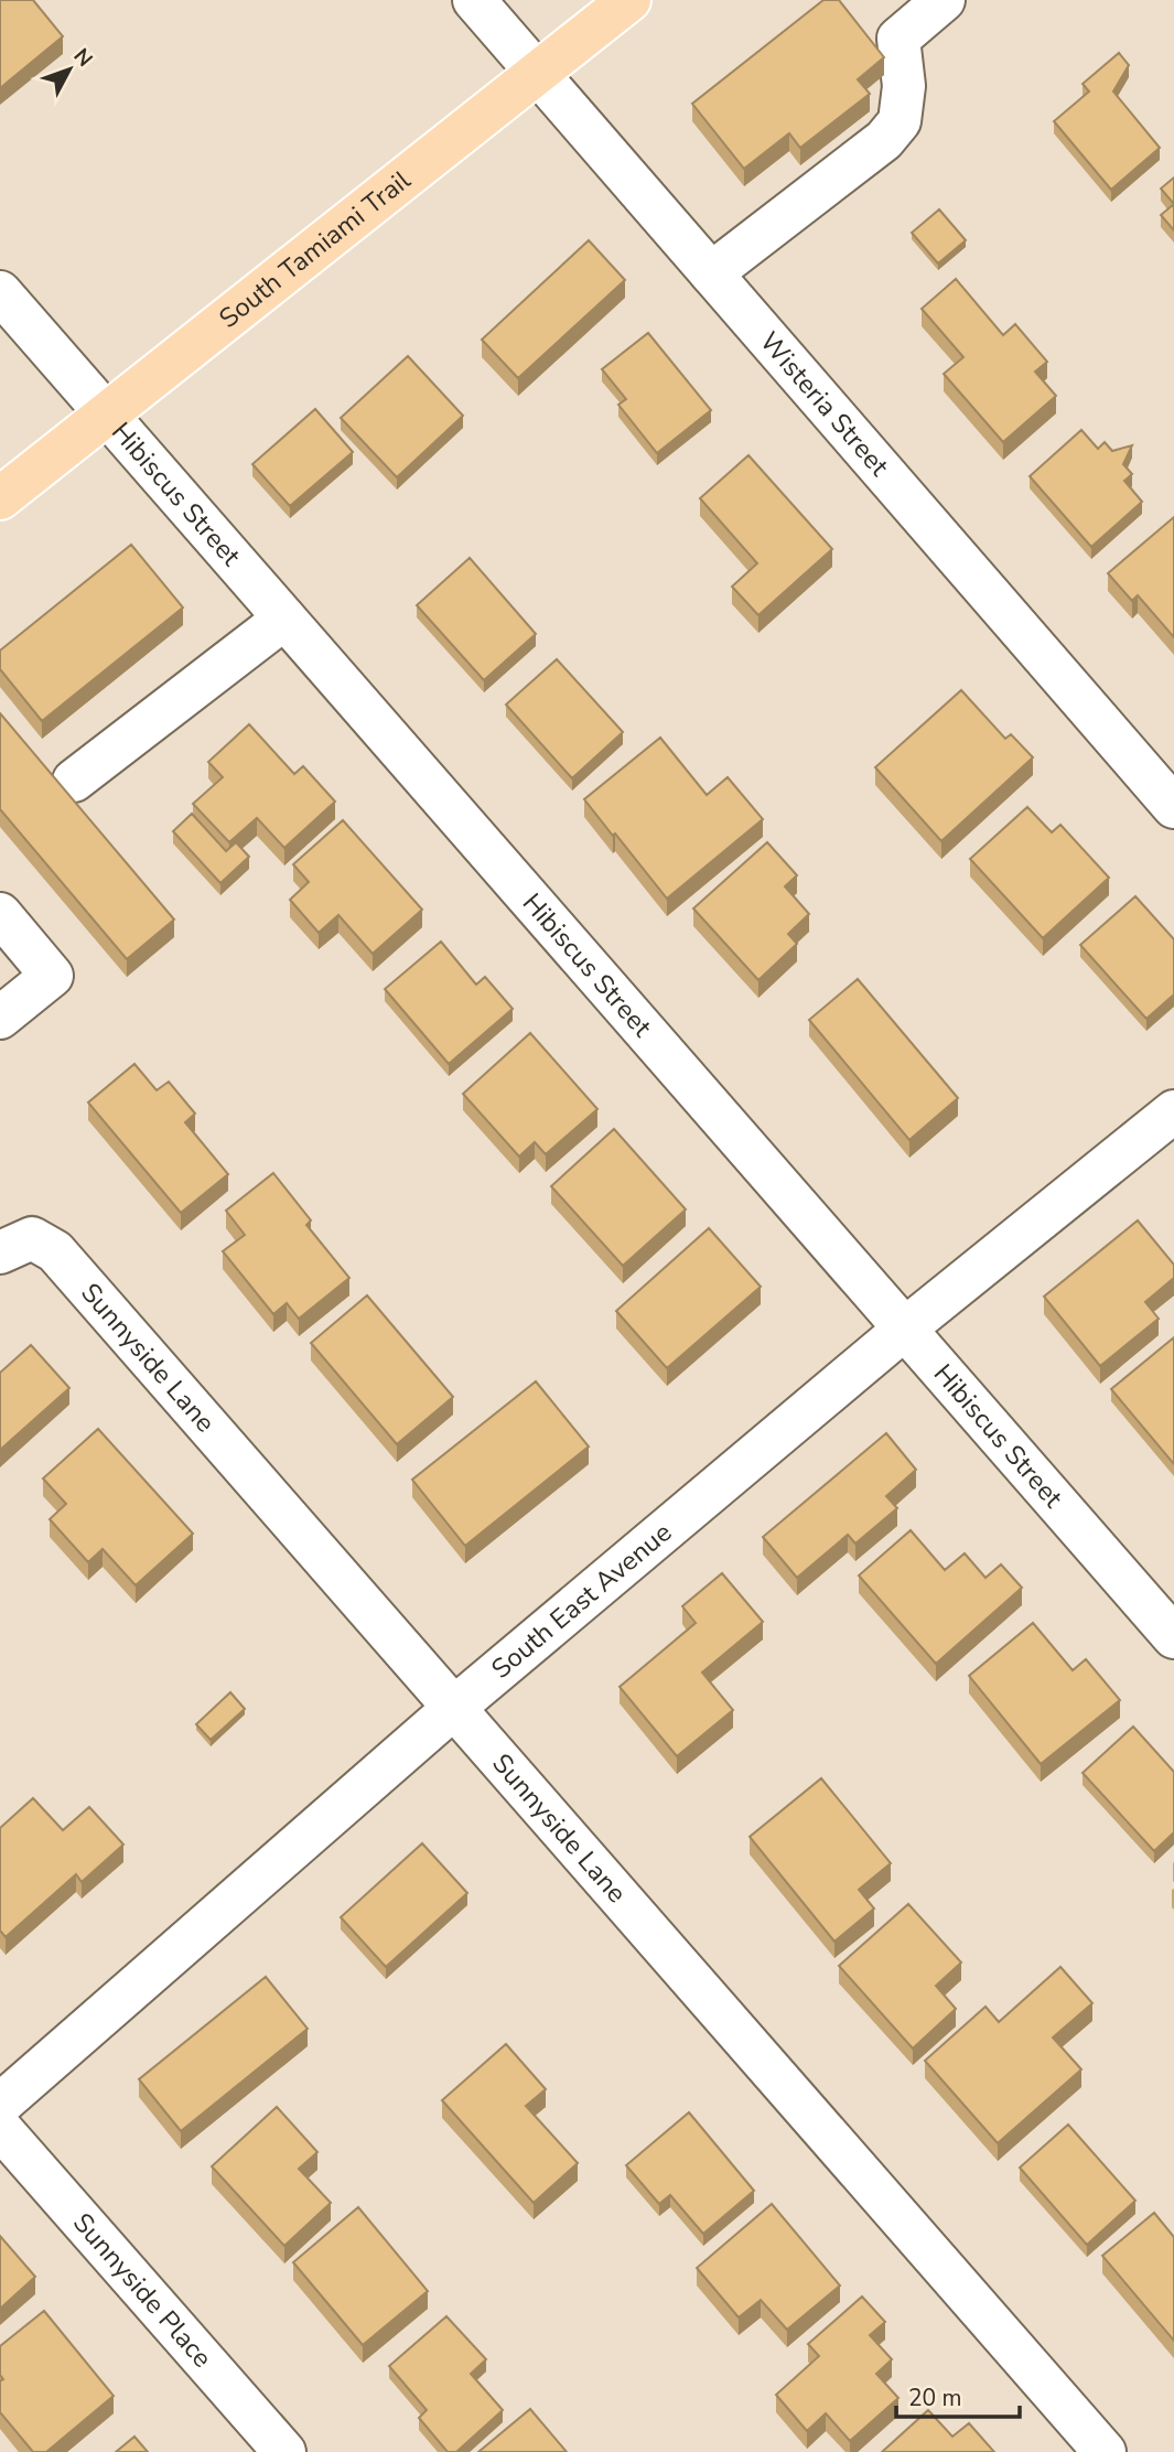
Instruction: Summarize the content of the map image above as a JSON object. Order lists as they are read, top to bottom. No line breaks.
{"streets":{"main road":["South Tamiami Trail"],"street":["Wisteria Street","Hibiscus Street","Sunnyside Lane","South East Avenue","Sunnyside Place"]},"crossings":[["South Tamiami Trail","Wisteria Street"],["South Tamiami Trail","Hibiscus Street"],["Hibiscus Street","South East Avenue"],["Sunnyside Lane","South East Avenue"]],"scale_bar":"20 m","north":"top right"}
